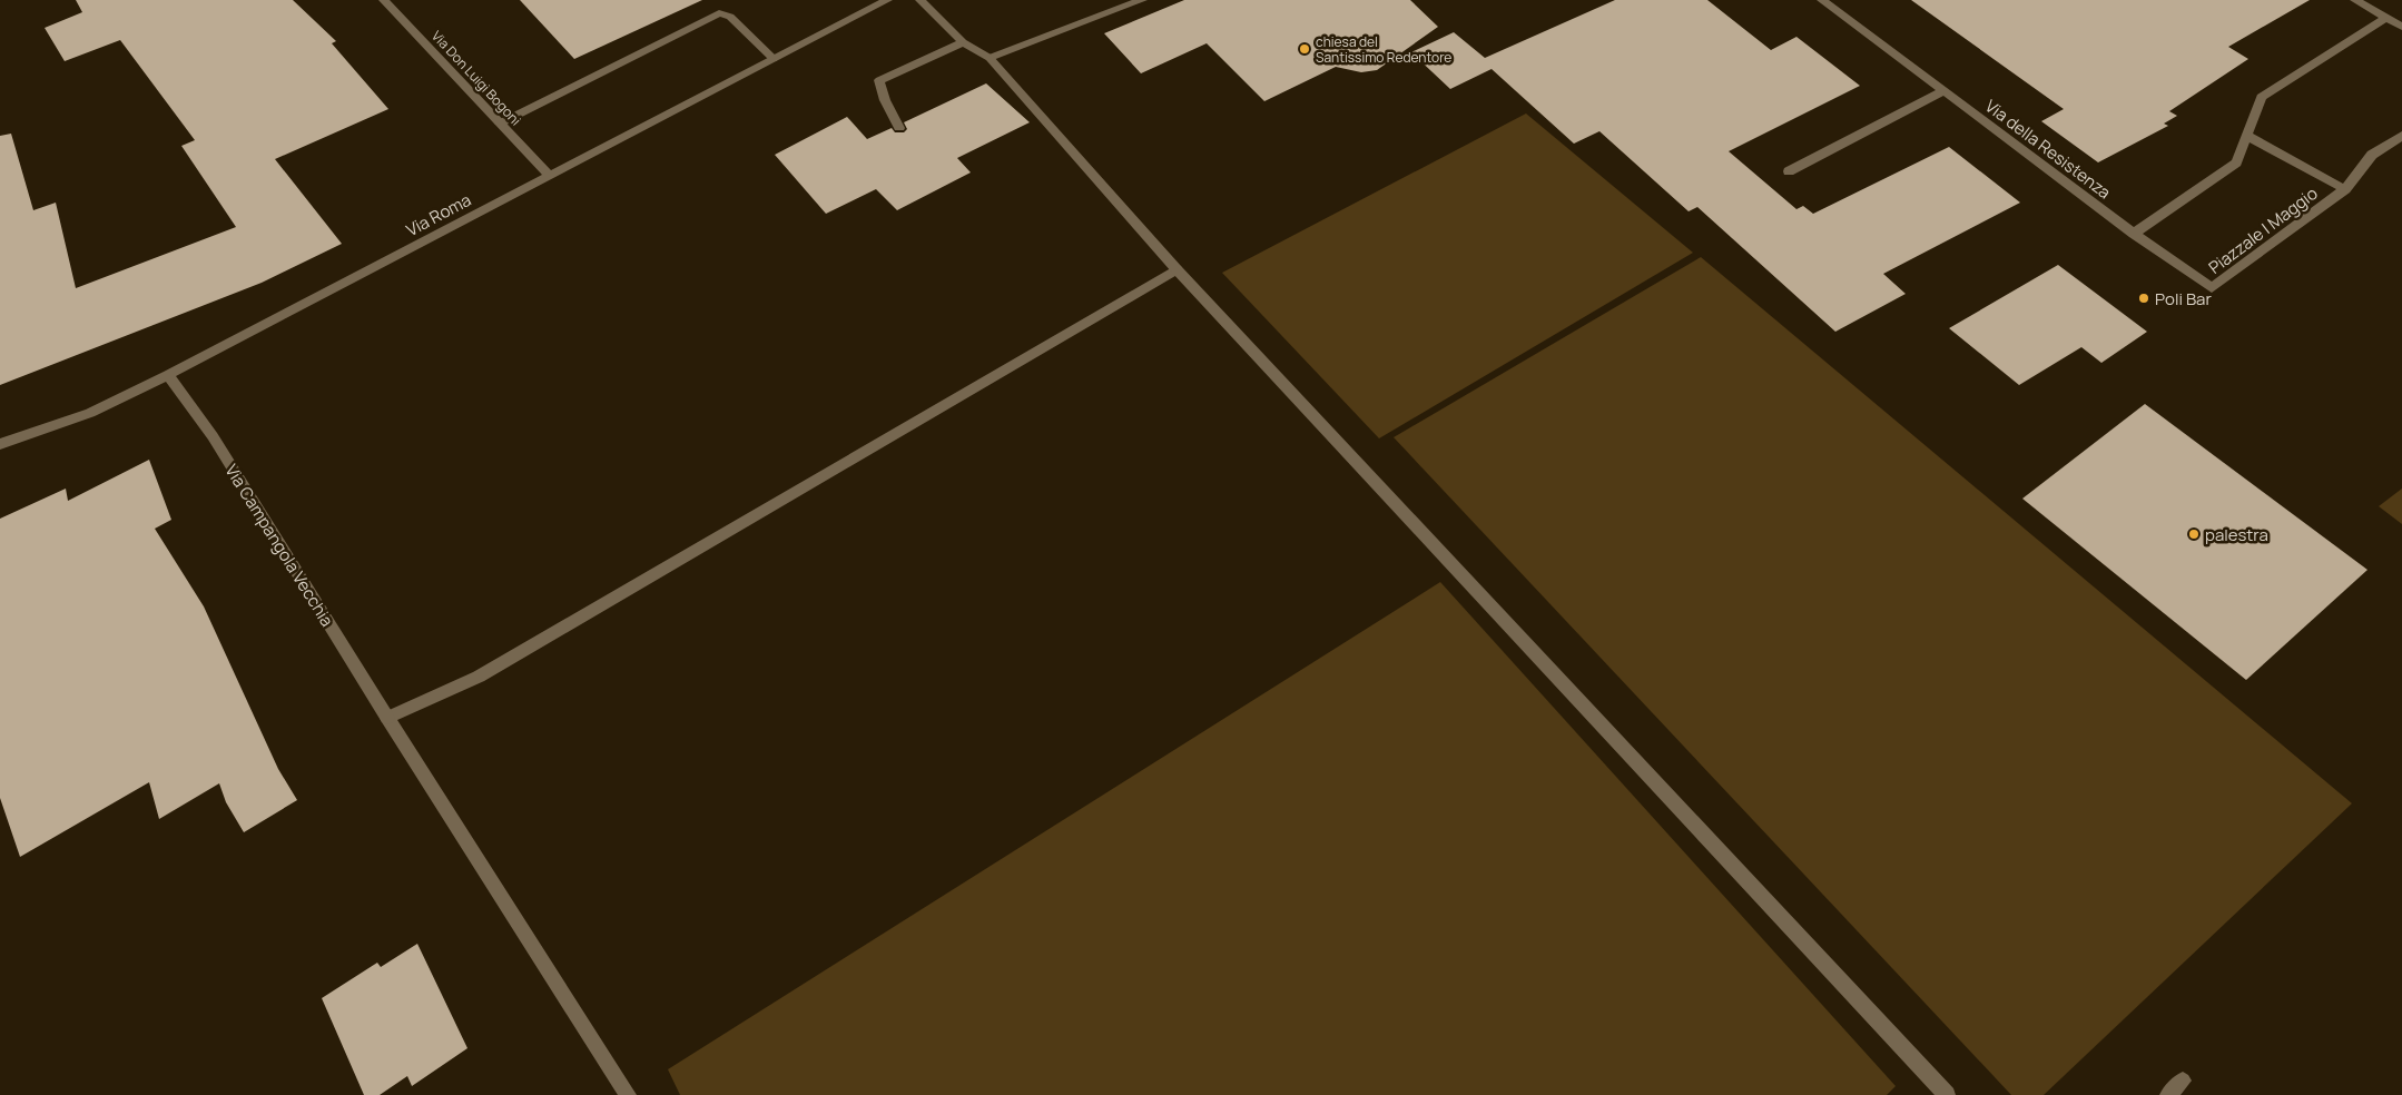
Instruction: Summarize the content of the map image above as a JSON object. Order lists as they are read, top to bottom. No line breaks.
{"streets":{"street":["Via Don Luigi Bogoni","Via della Resistenza","Via Roma","Piazzale I Maggio","Via Campangola Vecchia"]},"crossings":[["Via Don Luigi Bogoni","Via Roma"],["Via della Resistenza","Piazzale I Maggio"],["Via Roma","Via Campangola Vecchia"]],"places":["chiesa del Santissimo Redentore","Poli Bar","palestra"]}
